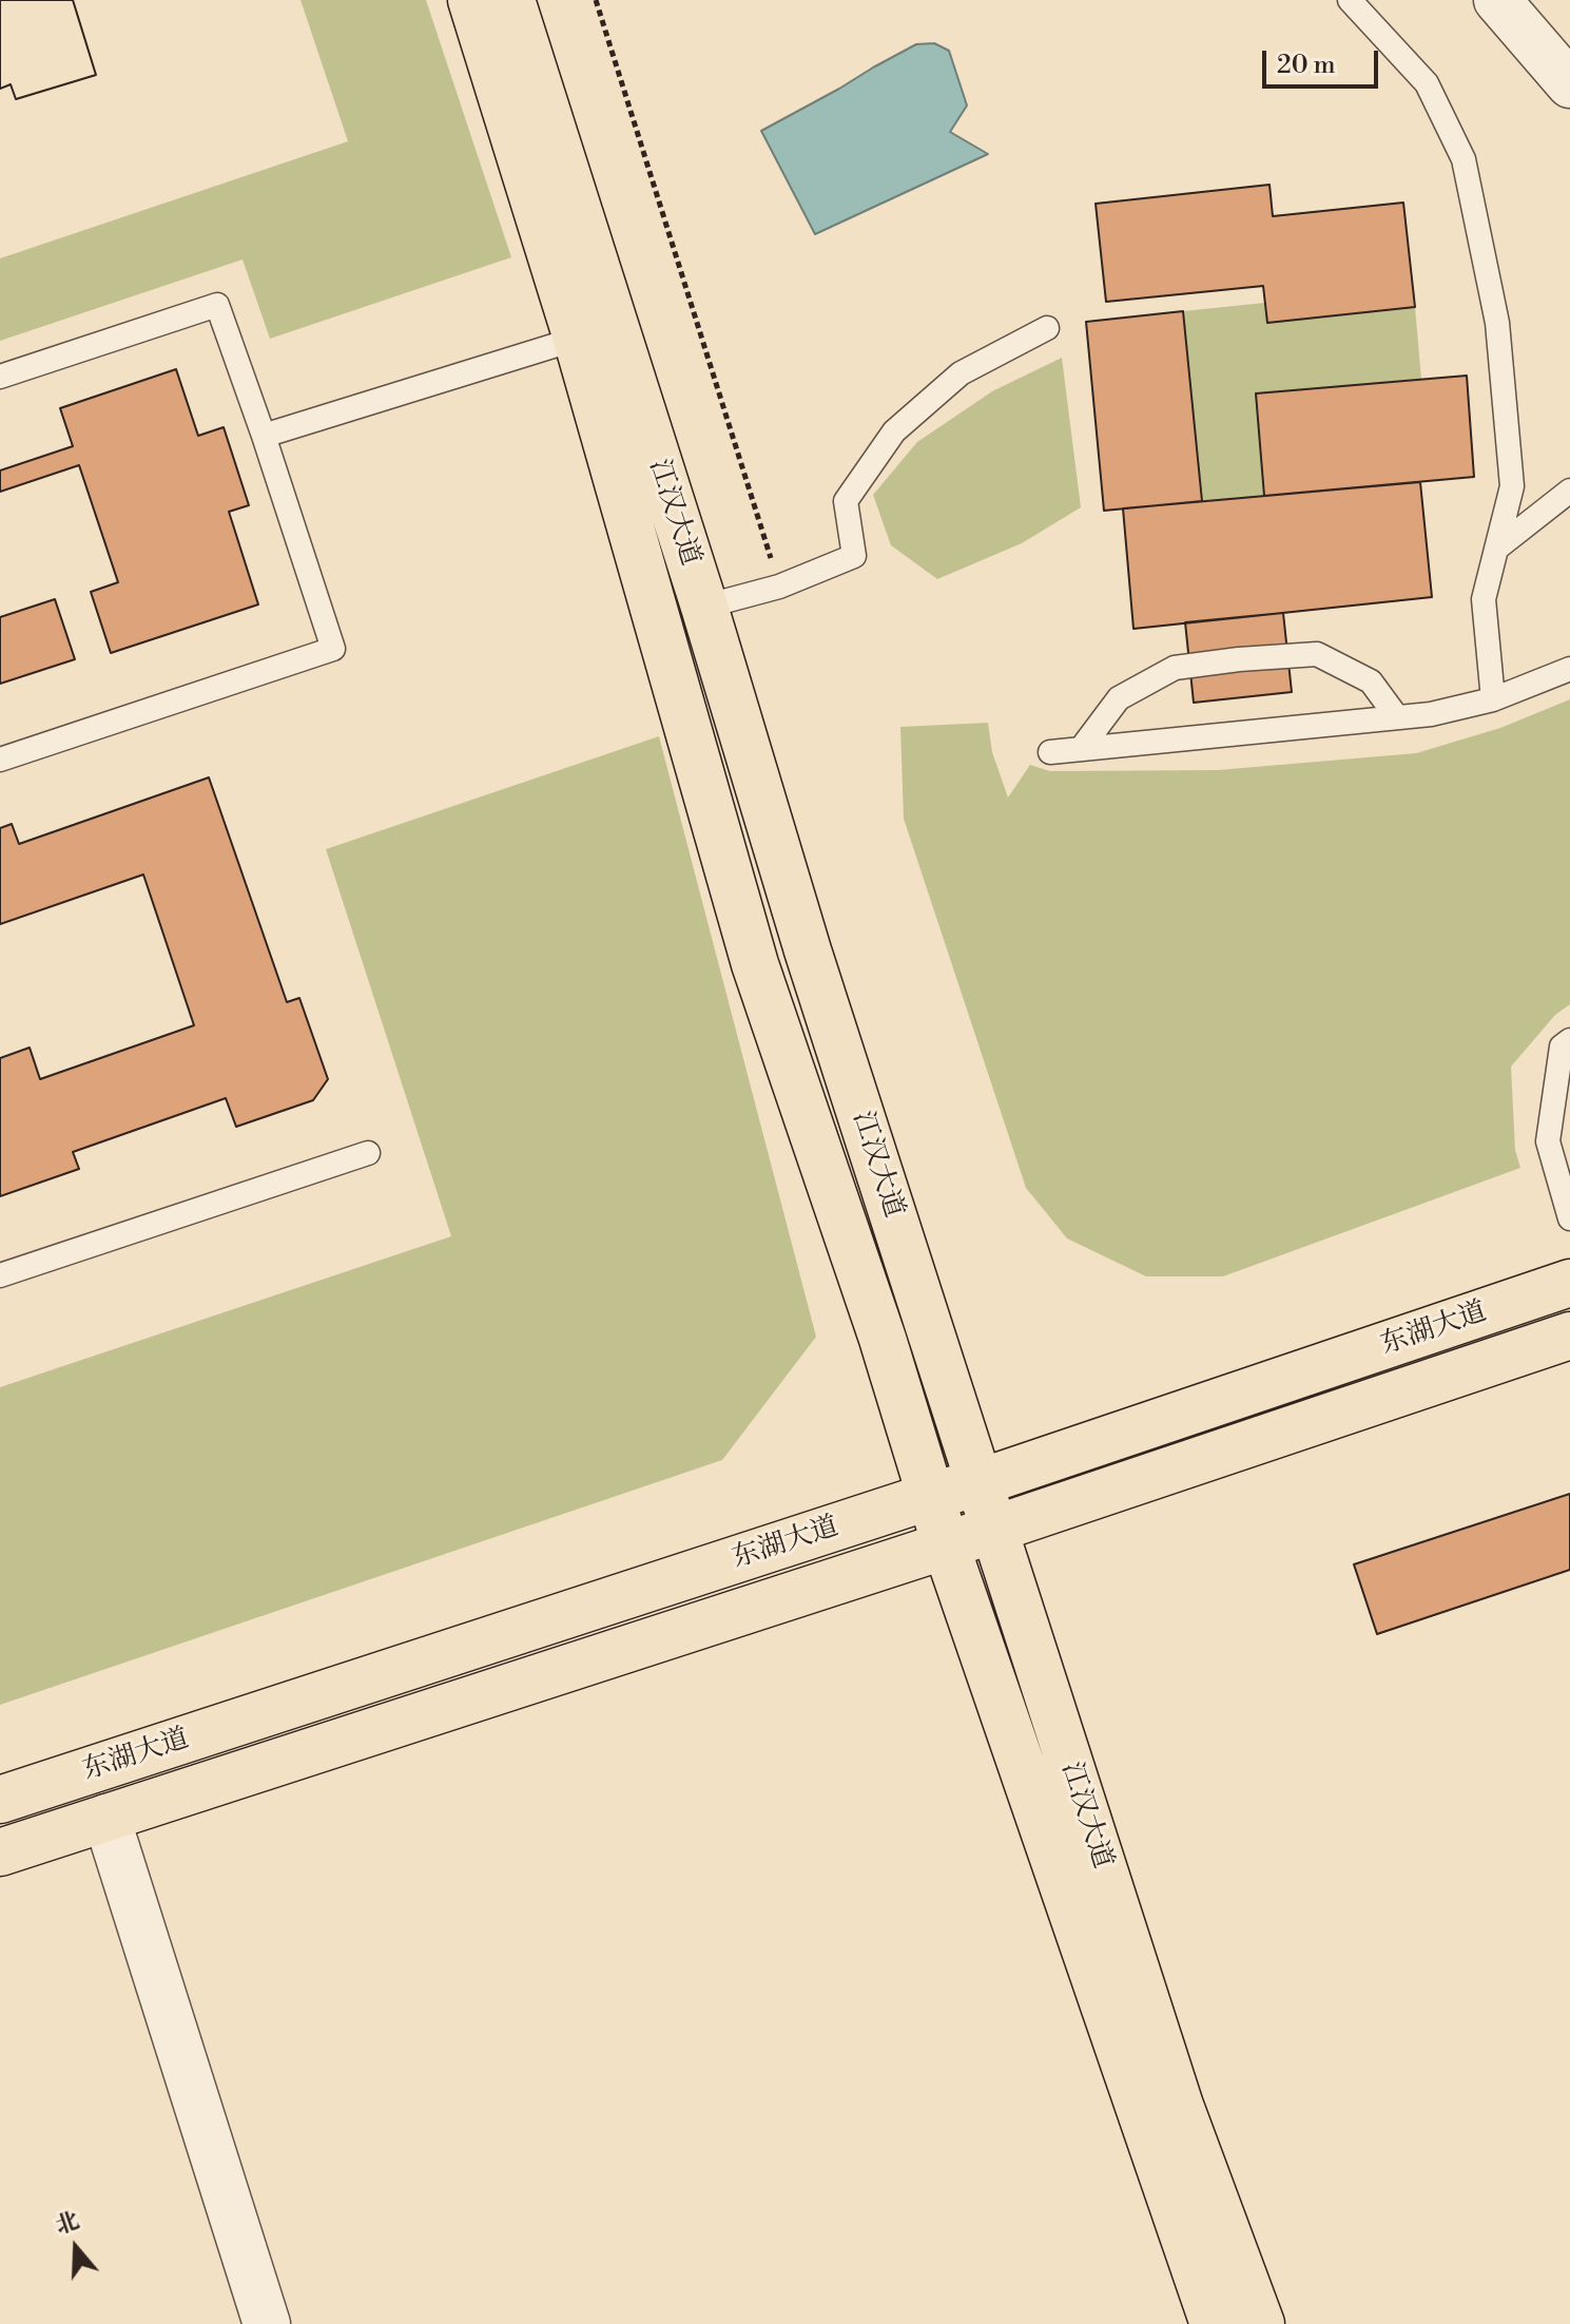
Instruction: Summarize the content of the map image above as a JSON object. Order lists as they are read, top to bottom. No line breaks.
{"streets":{"main road":["江汉大道","东湖大道"]},"crossings":[["江汉大道","东湖大道"]],"scale_bar":"20 m","north":"top"}
